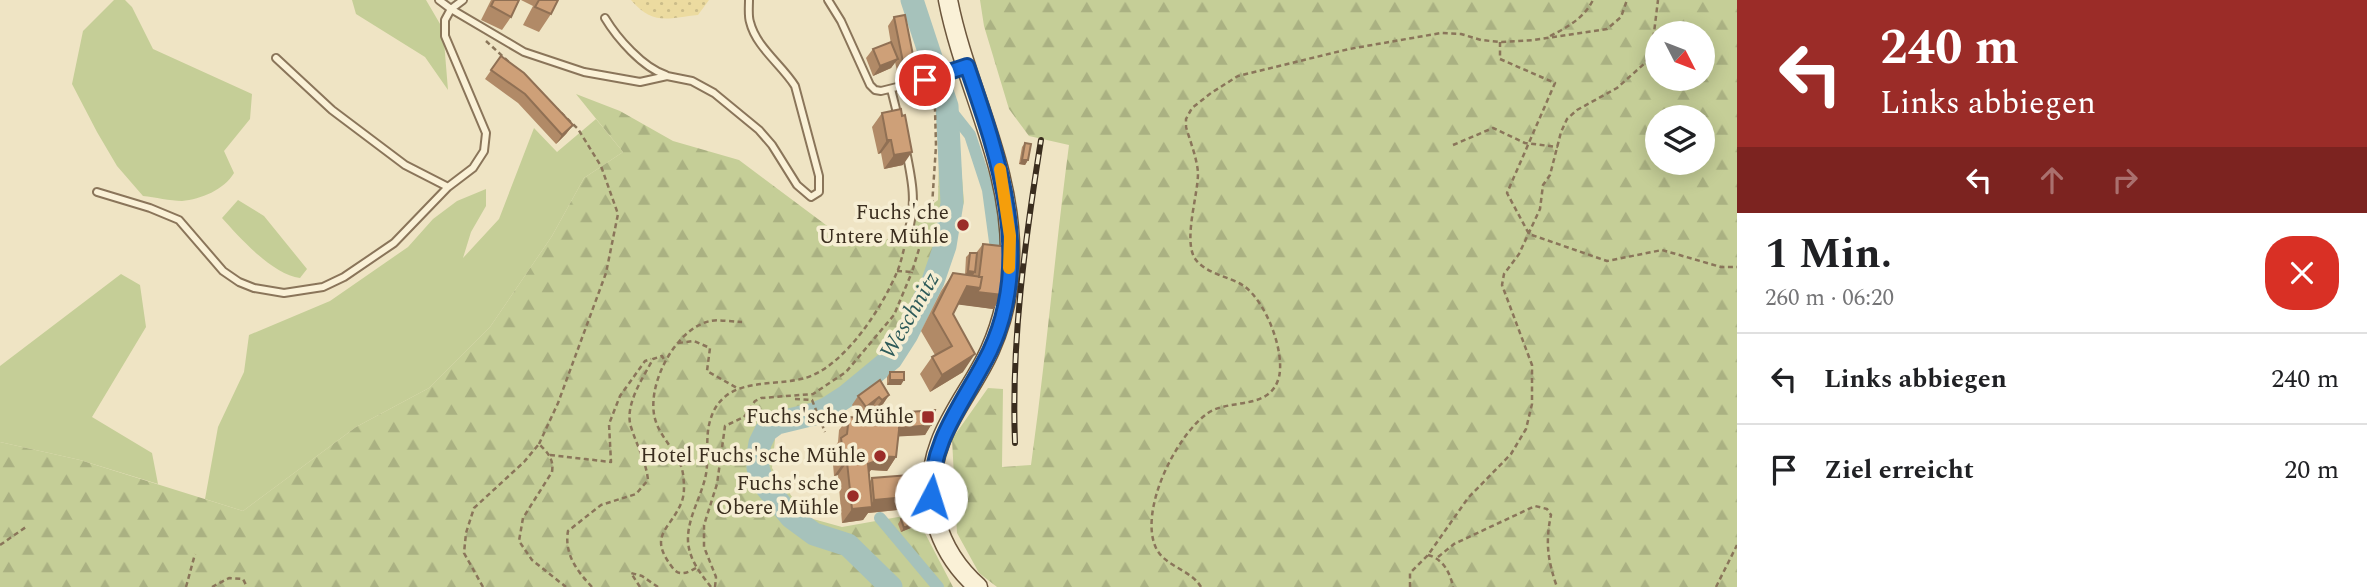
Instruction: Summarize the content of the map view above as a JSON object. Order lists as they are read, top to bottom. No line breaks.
{"water":["Weschnitz"],"places":{"other":["Fuchs'che Untere Mühle","Hotel Fuchs'sche Mühle","Fuchs'sche Obere Mühle"],"transit":["Fuchs'sche Mühle"]},"north":"bottom right","page":{"turn":["240 m","Links abbiegen"],"heading":["1 Min.","260 m · 06:20"],"list":[{"name":"Links abbiegen","value":"240 m"},{"name":"Ziel erreicht","value":"20 m"}]}}
